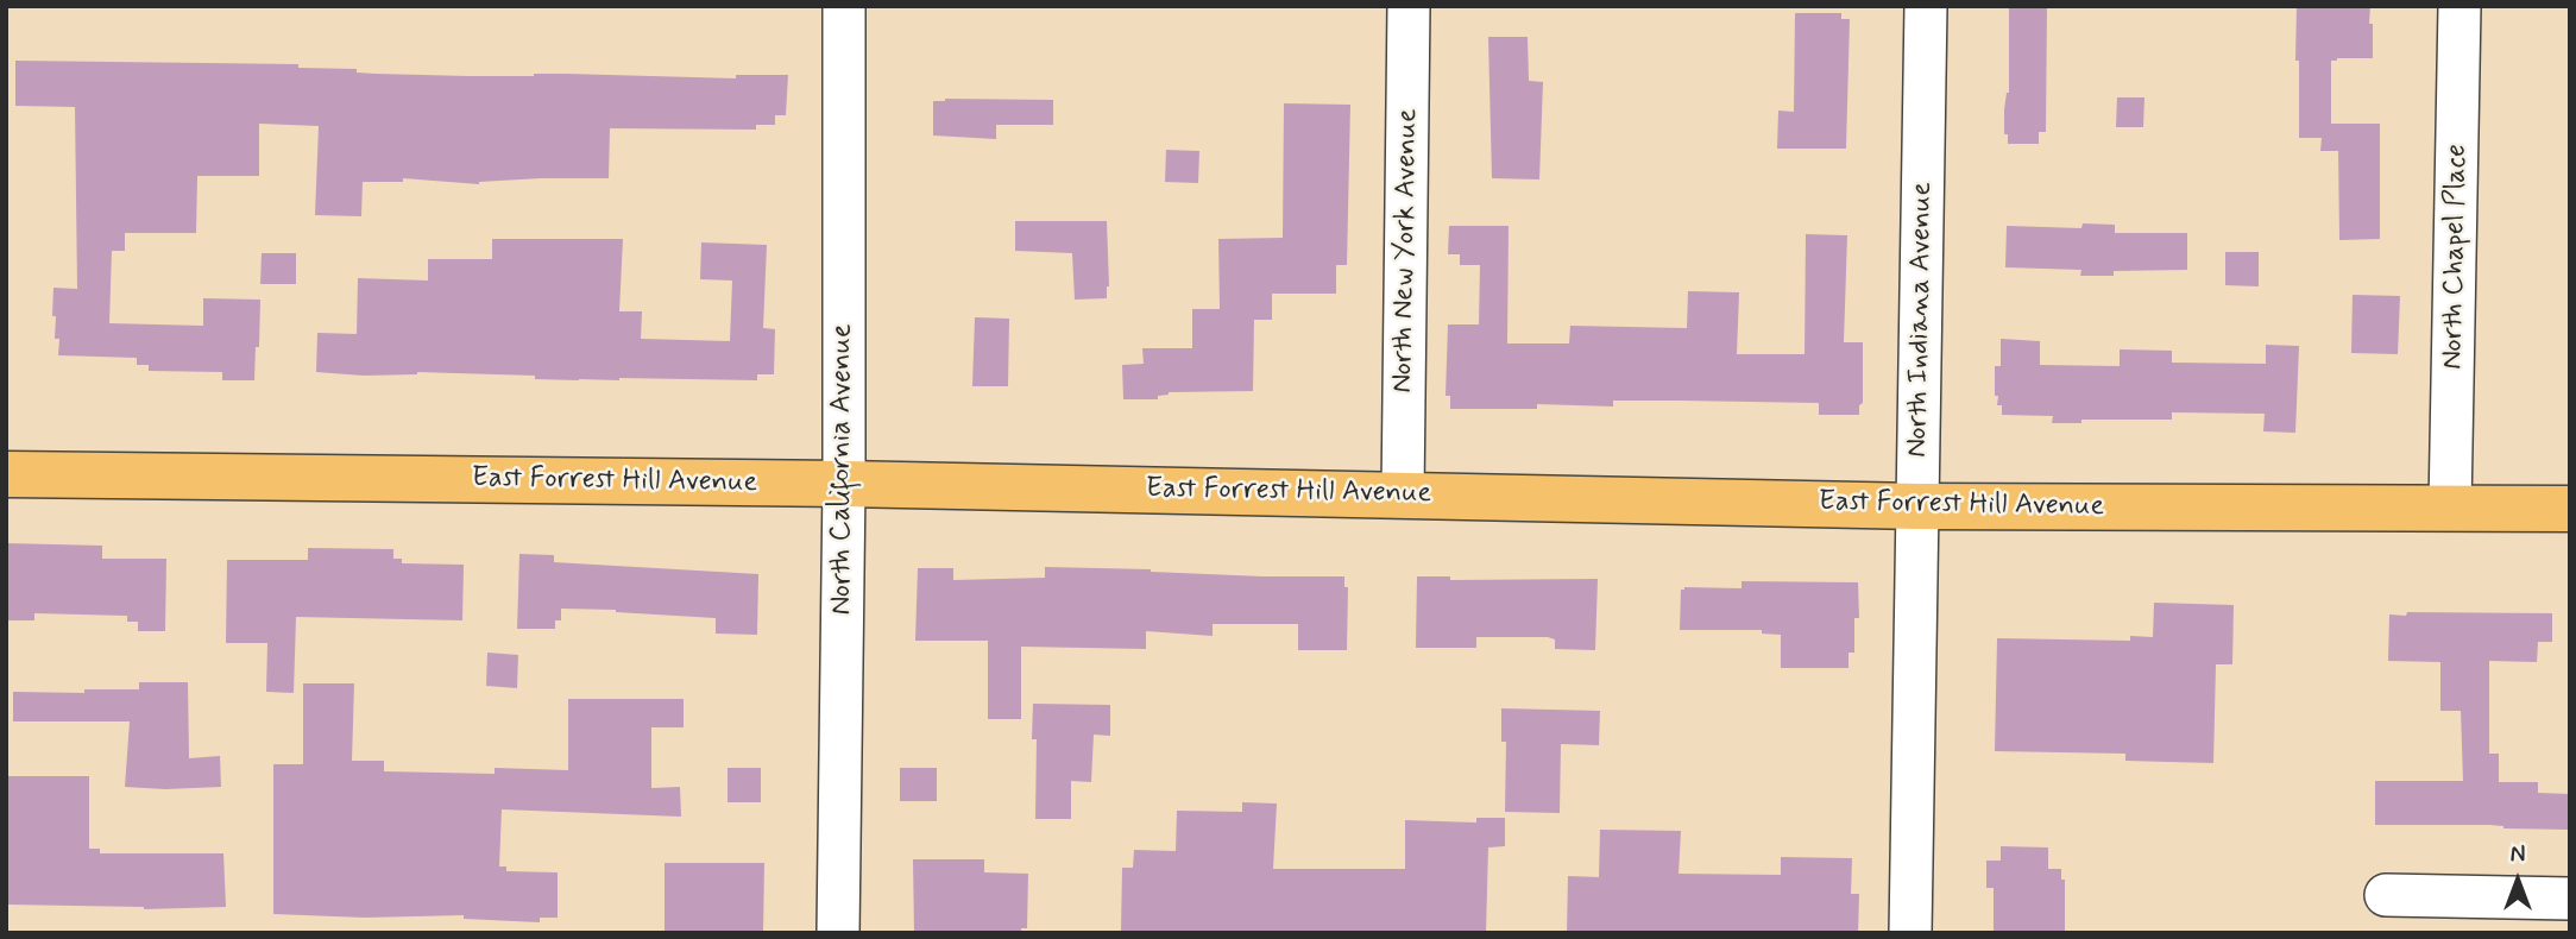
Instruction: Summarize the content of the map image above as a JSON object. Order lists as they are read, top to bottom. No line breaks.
{"streets":{"main road":["East Forrest Hill Avenue"],"street":["North New York Avenue","North Chapel Place","North Indiana Avenue","North California Avenue"]},"crossings":[["North New York Avenue","East Forrest Hill Avenue"],["North Chapel Place","East Forrest Hill Avenue"],["North Indiana Avenue","East Forrest Hill Avenue"],["North California Avenue","East Forrest Hill Avenue"]],"north":"top"}
